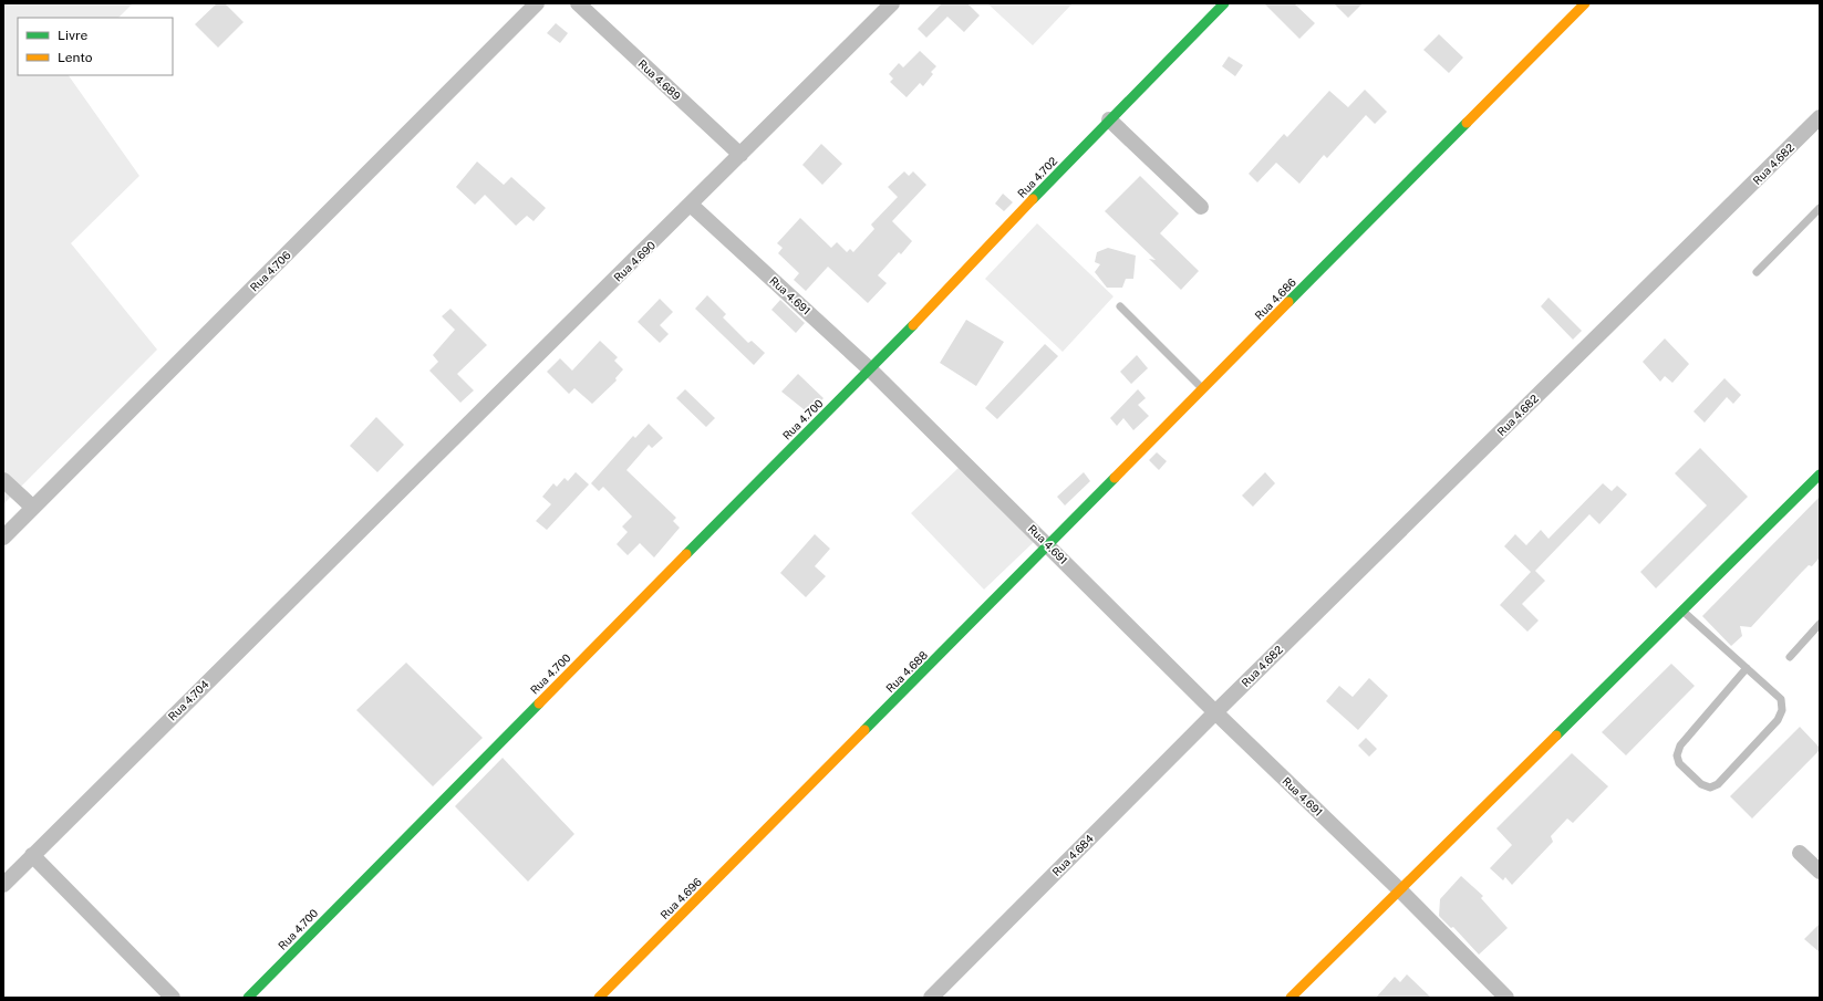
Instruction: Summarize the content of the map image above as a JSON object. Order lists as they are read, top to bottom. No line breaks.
{"streets":{"street":["Rua 4.689","Rua 4.682","Rua 4.702","Rua 4.690","Rua 4.706","Rua 4.691","Rua 4.686","Rua 4.700","Rua 4.688","Rua 4.704","Rua 4.684","Rua 4.696"]},"crossings":[["Rua 4.689","Rua 4.690"],["Rua 4.682","Rua 4.691"],["Rua 4.682","Rua 4.684"],["Rua 4.702","Rua 4.691"],["Rua 4.702","Rua 4.700"],["Rua 4.690","Rua 4.691"],["Rua 4.690","Rua 4.704"],["Rua 4.691","Rua 4.686"],["Rua 4.691","Rua 4.700"],["Rua 4.691","Rua 4.688"],["Rua 4.691","Rua 4.684"],["Rua 4.686","Rua 4.688"],["Rua 4.688","Rua 4.696"]],"legend":["Livre","Lento"]}
